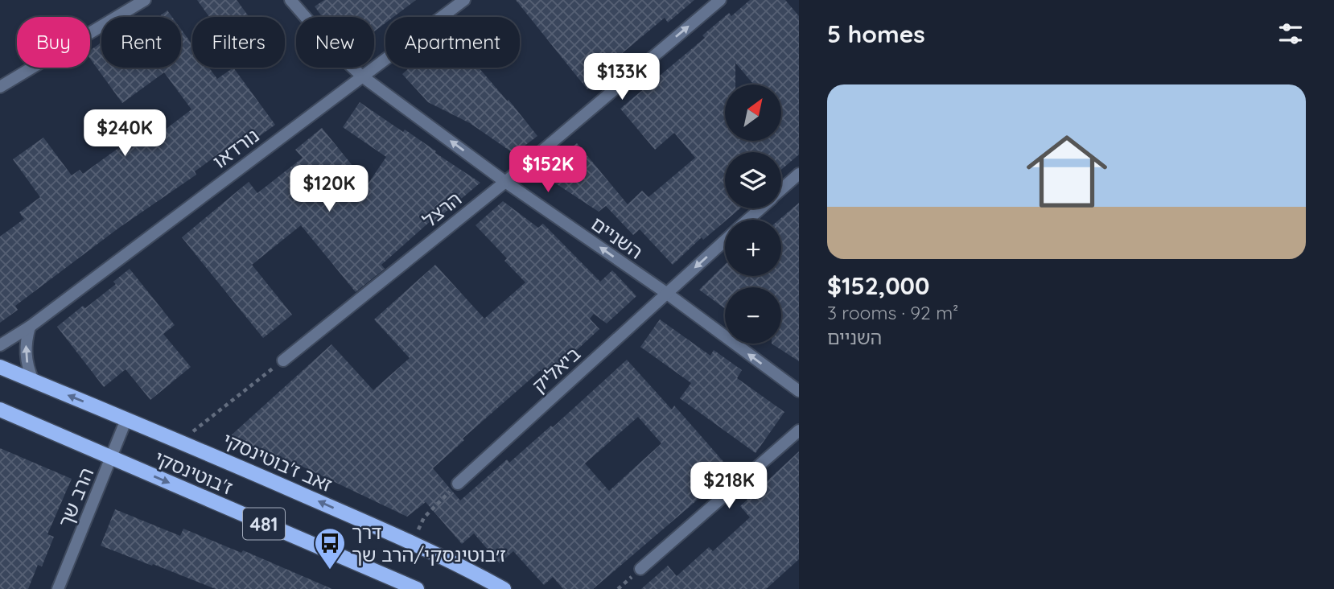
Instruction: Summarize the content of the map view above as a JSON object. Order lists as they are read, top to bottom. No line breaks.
{"streets":{"main road":["זאב ז'בוטינסקי","ז'בוטינסקי","481"],"street":["נורדאו","הרצל","השניים","ביאליק","הרב שך"]},"crossings":[["נורדאו","השניים"],["הרצל","השניים"],["השניים","ביאליק"],["זאב ז'בוטינסקי","הרב שך"],["זאב ז'בוטינסקי","481"],["ז'בוטינסקי","הרב שך"],["ז'בוטינסקי","481"],["הרב שך","481"]],"one_way":["הרצל","השניים","זאב ז'בוטינסקי","ז'בוטינסקי"],"places":{"bus stop":["דרך ז׳בוטינסקי/הרב שך"]},"north":"top right","page":{"heading":"5 homes","chip":["Buy","Rent","Filters","New","Apartment"],"price":["$133K","$240K","$152K","$120K","$218K"],"list":[{"name":"$152,000","note":"3 rooms · 92 m² · השניים"}],"map_buttons":["+","−"]}}
